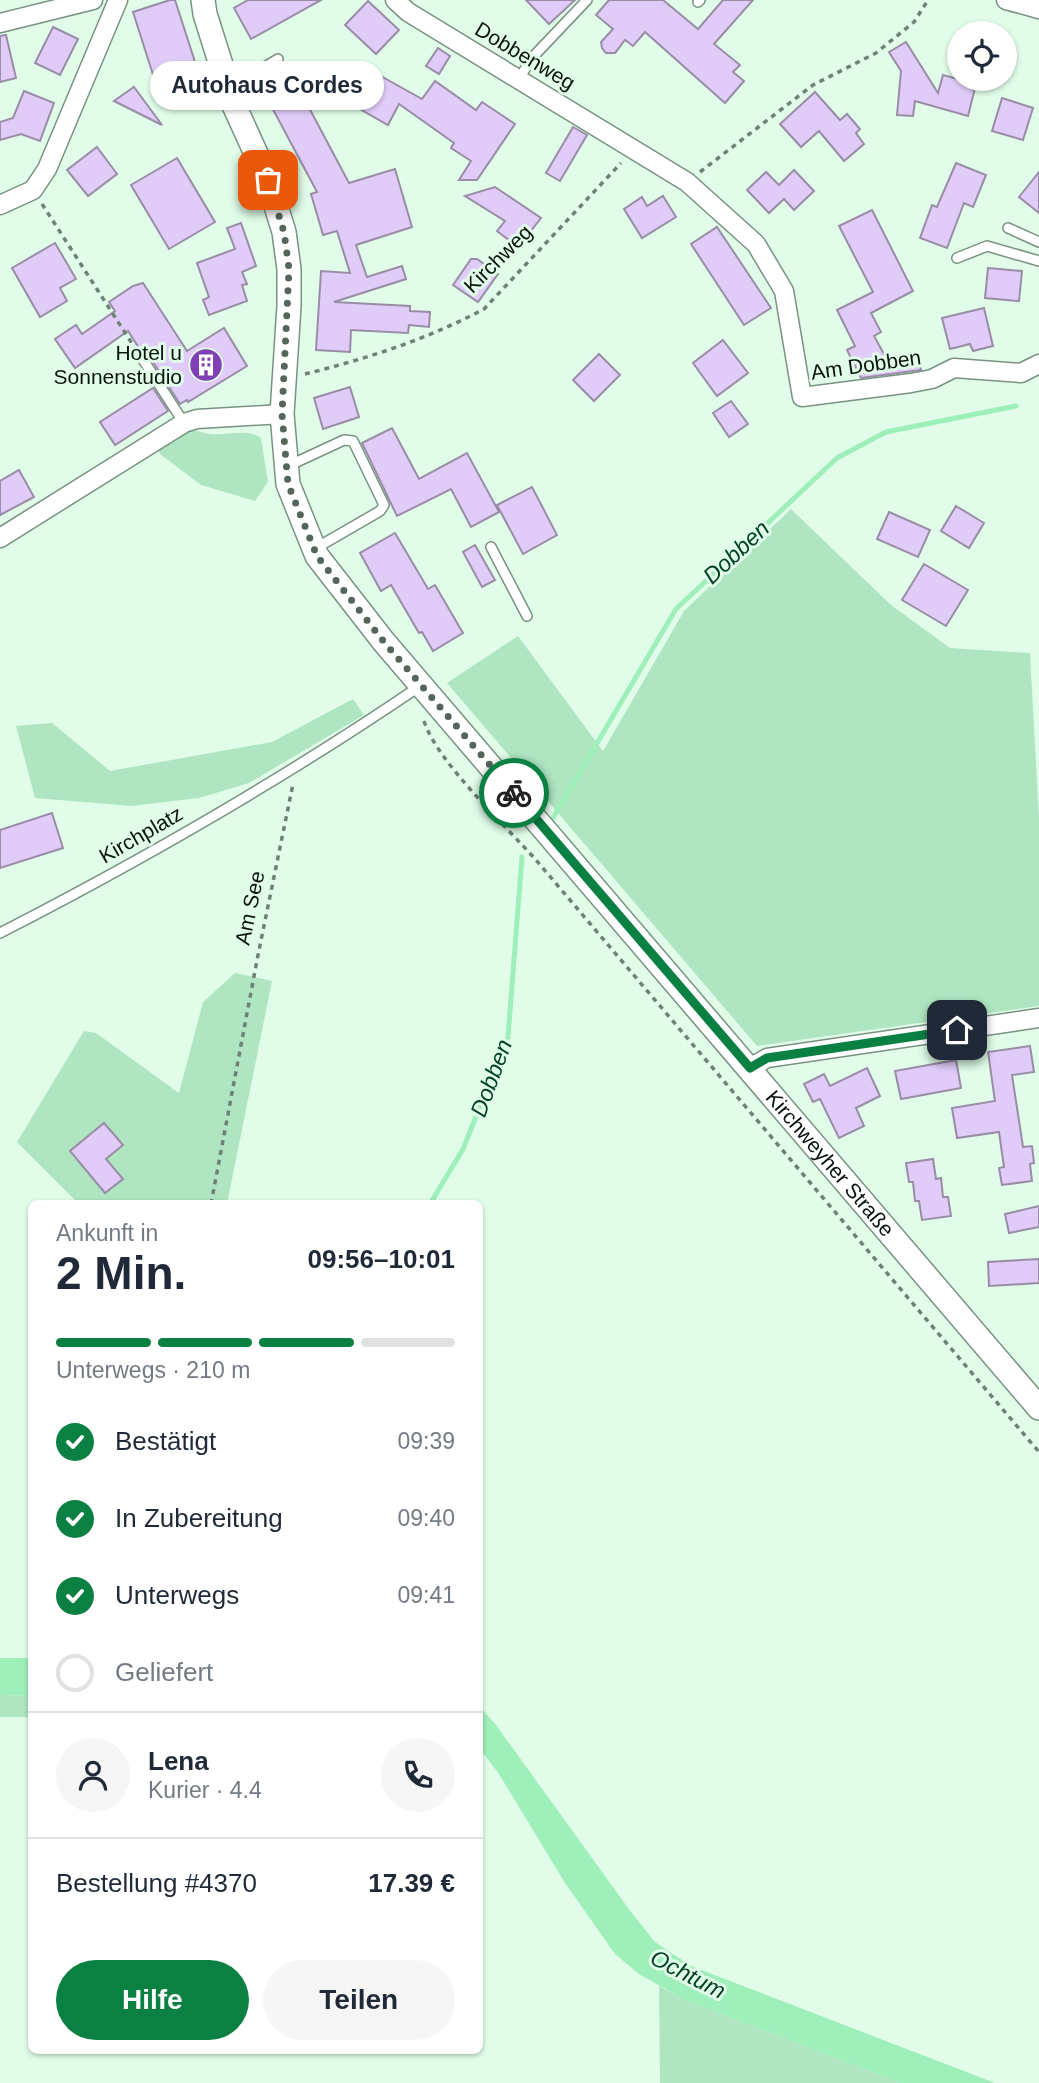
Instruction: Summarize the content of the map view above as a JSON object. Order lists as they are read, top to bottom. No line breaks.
{"streets":{"main road":["Kirchweyher Straße"],"street":["Dobbenweg","Am Dobben"],"lane":["Kirchplatz"],"path":["Kirchweg","Am See"]},"crossings":[["Dobbenweg","Kirchweg"],["Dobbenweg","Am Dobben"],["Kirchweg","Am Dobben"],["Kirchweg","Kirchweyher Straße"],["Kirchplatz","Am See"]],"water":["Dobben","Ochtum"],"places":{"other":["Autohaus Cordes"],"building":["Hotel u Sonnenstudio"]},"page":{"bubble":"Autohaus Cordes","heading":["2 Min.","Ankunft in","09:56–10:01"],"panel":["Lena","Kurier · 4.4","Bestellung #4370","17.39 €"],"bar":"Unterwegs · 210 m","list":[["Bestätigt","09:39"],["In Zubereitung","09:40"],["Unterwegs","09:41"],"Geliefert"],"buttons":["Hilfe","Teilen"]}}
